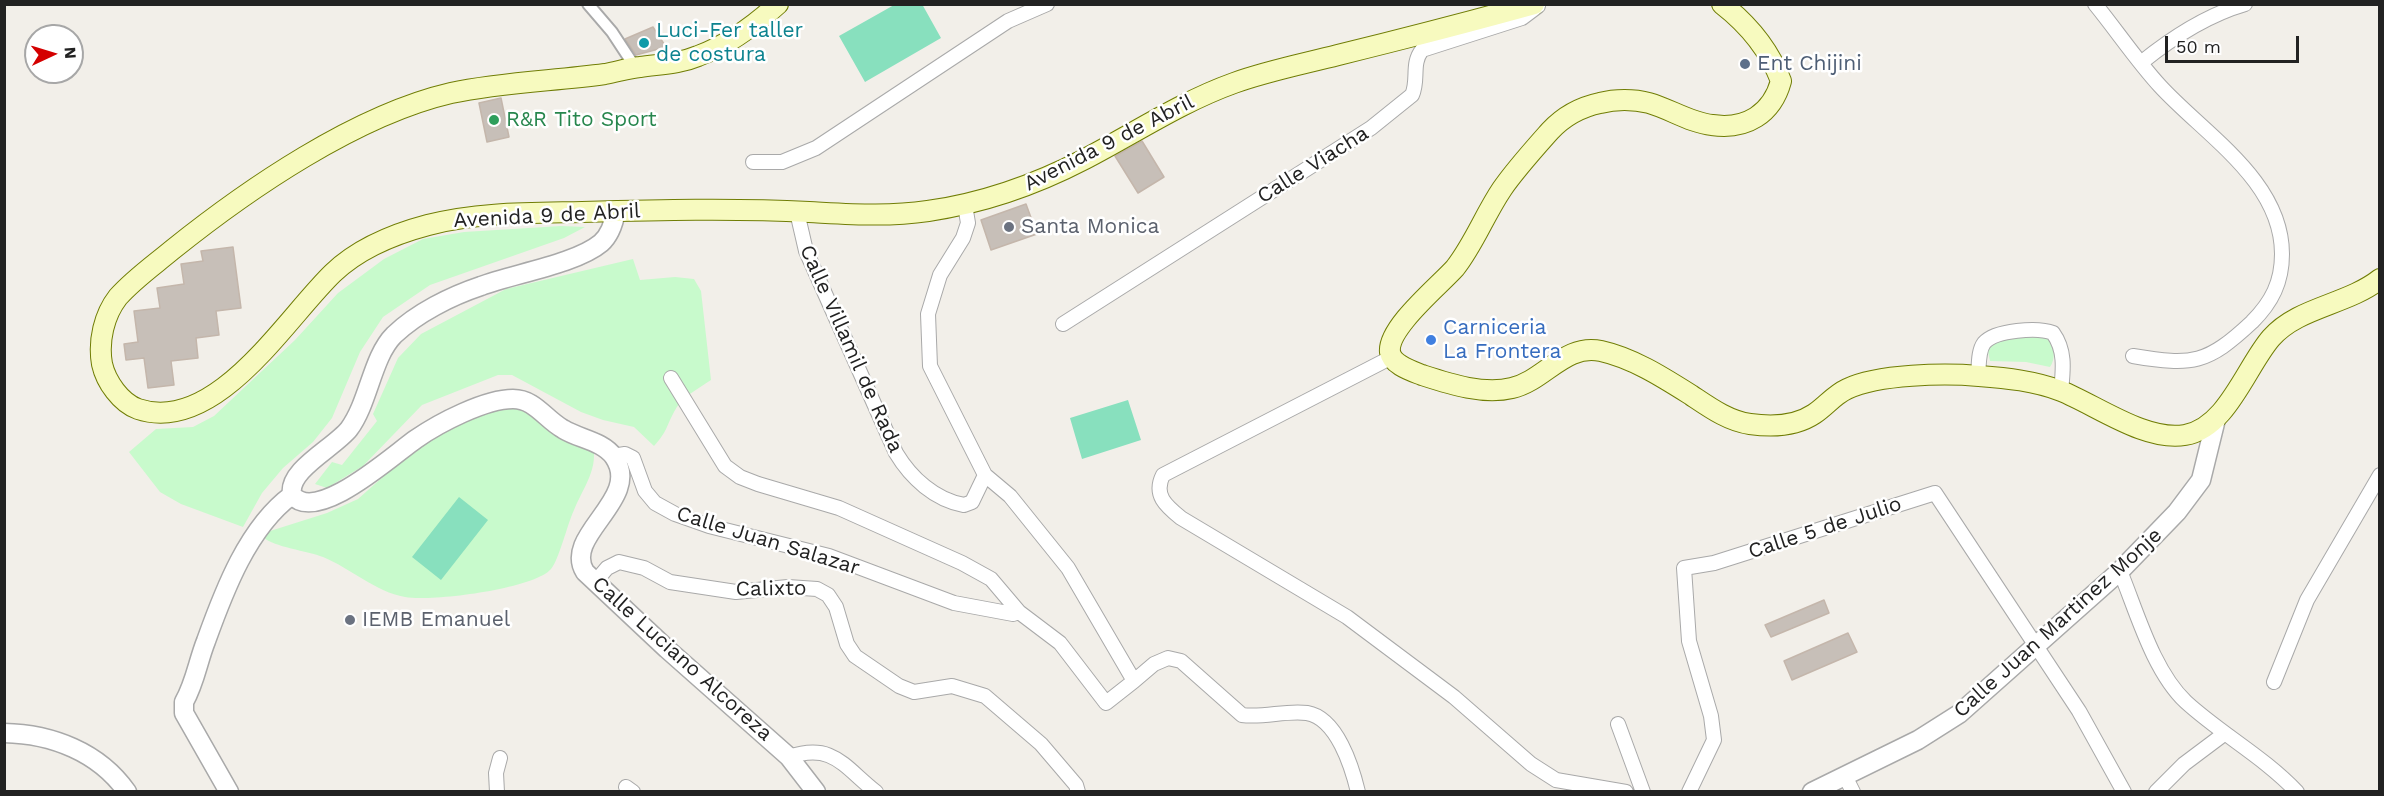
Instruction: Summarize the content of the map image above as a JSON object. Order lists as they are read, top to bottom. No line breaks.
{"streets":{"main road":["Avenida 9 de Abril"],"street":["Calle Viacha","Calle Villamil de Rada","Calle 5 de Julio","Calle Juan Salazar","Calixto","Calle Juan Martinez Monje","Calle Luciano Alcoreza"]},"crossings":[["Avenida 9 de Abril","Calle Villamil de Rada"],["Calle 5 de Julio","Calle Juan Martinez Monje"],["Calle Juan Salazar","Calle Luciano Alcoreza"],["Calixto","Calle Luciano Alcoreza"]],"places":["Luci-Fer taller de costura","Ent Chijini","R&R Tito Sport","Santa Monica","Carniceria La Frontera","IEMB Emanuel"],"scale_bar":"50 m","north":"right"}
